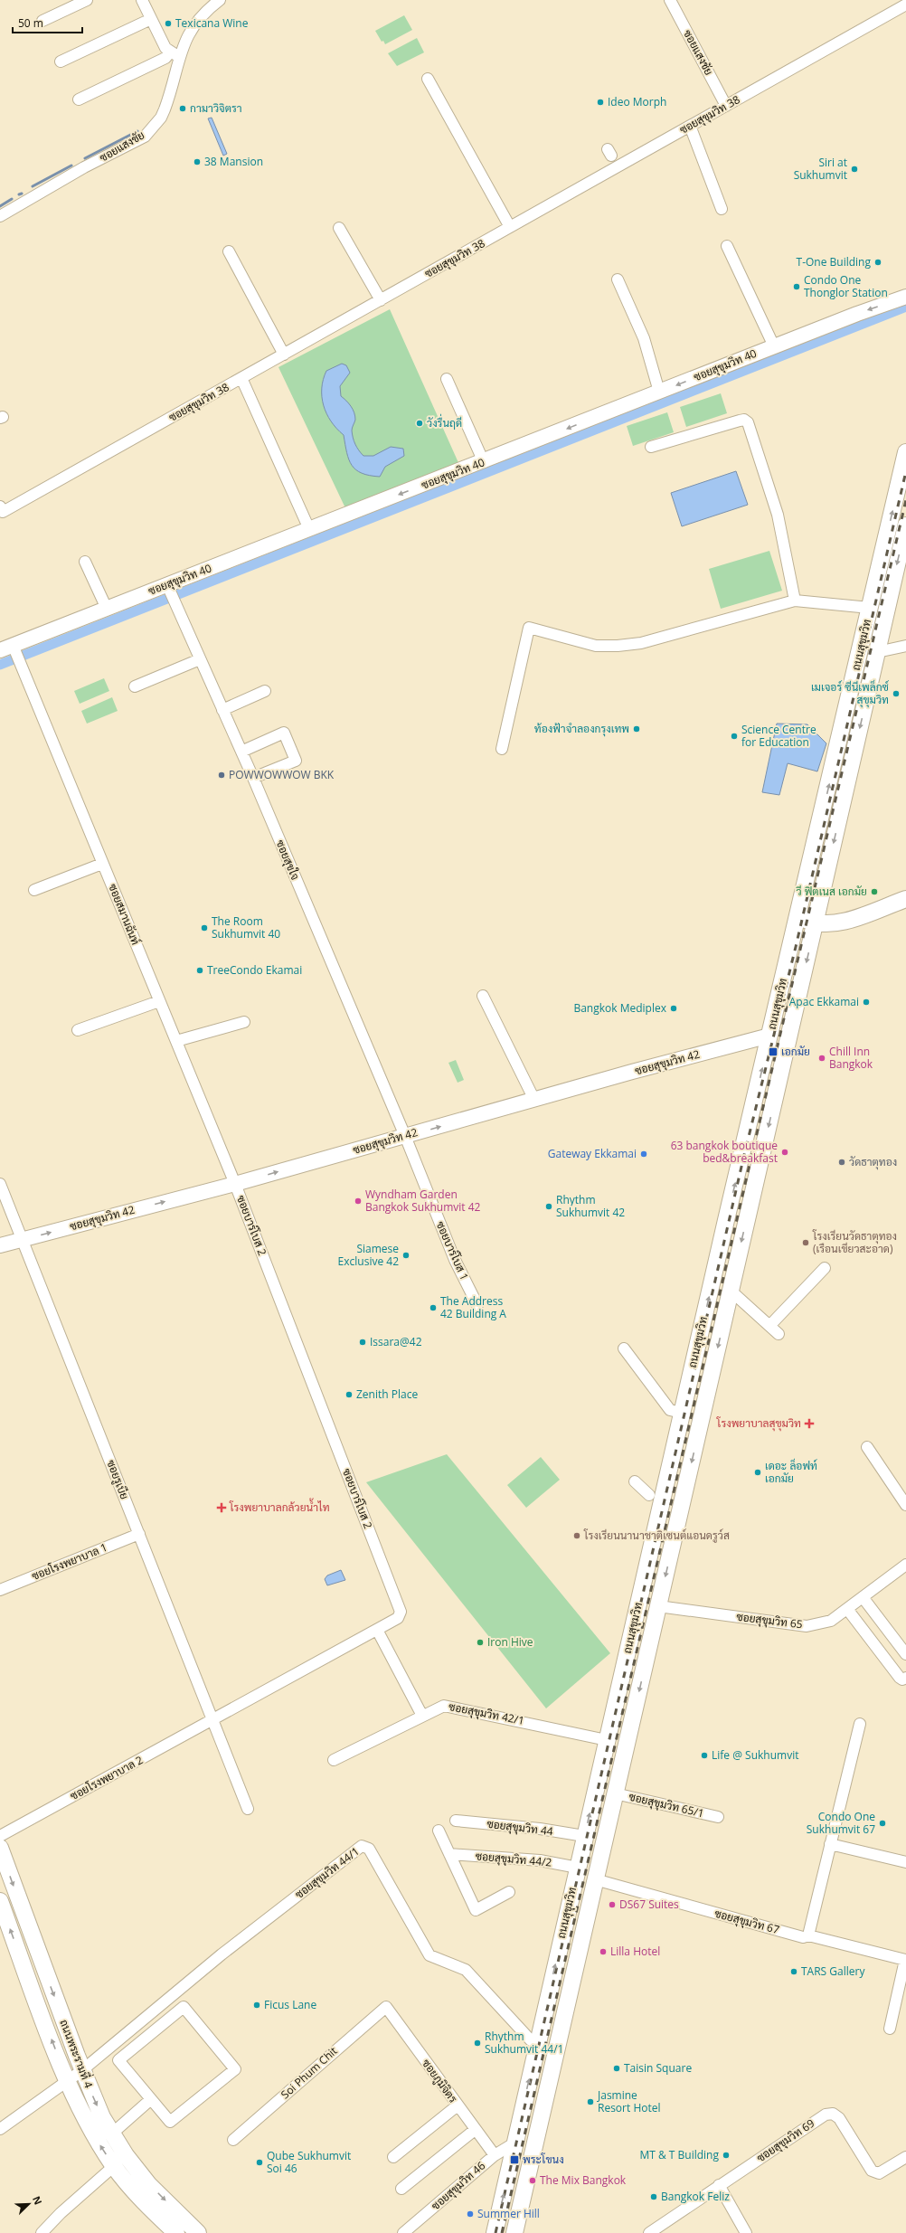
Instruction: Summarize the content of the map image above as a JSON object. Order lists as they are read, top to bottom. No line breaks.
{"streets":{"main road":["ถนนสุขุมวิท","ถนนพระรามที่ 4"],"street":["ซอยแสงชัย","ซอยสุขุมวิท 38","ซอยสุขุมวิท 40","ซอยสุขใจ","ซอยสมานฉันท์","ซอยสุขุมวิท 42","ซอยบาร์โบส 2","ซอยบาร์โบส 1","ซอยรูเบีย","ซอยโรงพยาบาล 1","ซอยสุขุมวิท 65","ซอยสุขุมวิท 42/1","ซอยโรงพยาบาล 2","ซอยสุขุมวิท 65/1","ซอยสุขุมวิท 44","ซอยสุขุมวิท 44/2","ซอยสุขุมวิท 44/1","ซอยสุขุมวิท 67","Soi Phum Chit","ซอยภูมิจิตร","ซอยสุขุมวิท 69","ซอยสุขุมวิท 46"]},"crossings":[["ซอยแสงชัย","ซอยสุขุมวิท 38"],["ซอยสุขุมวิท 40","ซอยสุขใจ"],["ซอยสุขุมวิท 40","ซอยสมานฉันท์"],["ถนนสุขุมวิท","ซอยสุขุมวิท 42"],["ถนนสุขุมวิท","ซอยสุขุมวิท 65"],["ถนนสุขุมวิท","ซอยสุขุมวิท 42/1"],["ถนนสุขุมวิท","ซอยสุขุมวิท 65/1"],["ถนนสุขุมวิท","ซอยสุขุมวิท 44"],["ถนนสุขุมวิท","ซอยสุขุมวิท 44/2"],["ถนนสุขุมวิท","ซอยสุขุมวิท 44/1"],["ถนนสุขุมวิท","ซอยสุขุมวิท 67"],["ถนนสุขุมวิท","ซอยสุขุมวิท 46"],["ซอยสุขใจ","ซอยสุขุมวิท 42"],["ซอยสุขใจ","ซอยบาร์โบส 1"],["ซอยสมานฉันท์","ซอยสุขุมวิท 42"],["ซอยสมานฉันท์","ซอยบาร์โบส 2"],["ซอยสุขุมวิท 42","ซอยบาร์โบส 2"],["ซอยสุขุมวิท 42","ซอยบาร์โบส 1"],["ซอยสุขุมวิท 42","ซอยรูเบีย"],["ซอยบาร์โบส 2","ซอยรูเบีย"],["ซอยบาร์โบส 2","ซอยโรงพยาบาล 2"],["ซอยรูเบีย","ซอยโรงพยาบาล 1"],["ซอยรูเบีย","ซอยโรงพยาบาล 2"],["ซอยสุขุมวิท 44/1","ถนนพระรามที่ 4"],["Soi Phum Chit","ซอยภูมิจิตร"],["ซอยภูมิจิตร","ซอยสุขุมวิท 46"]],"one_way":["ซอยสุขุมวิท 40","ซอยสุขุมวิท 42"],"places":{"other":["Texicana Wine","Ideo Morph","กามาวิจิตรา","38 Mansion","Siri at Sukhumvit","T-One Building","Condo One Thonglor Station","วังรื่นฤดี","เมเจอร์ ซีนีเพล็กซ์ สุขุมวิท","ท้องฟ้าจำลองกรุงเทพ","Science Centre for Education","POWWOWWOW BKK","วี ฟิตเนส เอกมัย","The Room Sukhumvit 40","TreeCondo Ekamai","Apac Ekkamai","Bangkok Mediplex","Chill Inn Bangkok","63 bangkok boutique bed&breakfast","Gateway Ekkamai","วัดธาตุทอง","Wyndham Garden Bangkok Sukhumvit 42","Rhythm Sukhumvit 42","โรงเรียนวัดธาตุทอง (เรือนเขียวสะอาด)","Siamese Exclusive 42","The Address 42 Building A","Issara@42","Zenith Place","เดอะ ล็อฟท์ เอกมัย","โรงเรียนนานาชาติเซนต์แอนดรูว์ส","Iron Hive","Life @ Sukhumvit","Condo One Sukhumvit 67","DS67 Suites","Lilla Hotel","TARS Gallery","Ficus Lane","Rhythm Sukhumvit 44/1","Taisin Square","Jasmine Resort Hotel","MT & T Building","Qube Sukhumvit Soi 46","The Mix Bangkok","Bangkok Feliz","Summer Hill"],"transit":["เอกมัย","พระโขนง"],"health":["โรงพยาบาลสุขุมวิท","โรงพยาบาลกล้วยน้ำไท"]},"scale_bar":"50 m","north":"top right"}
